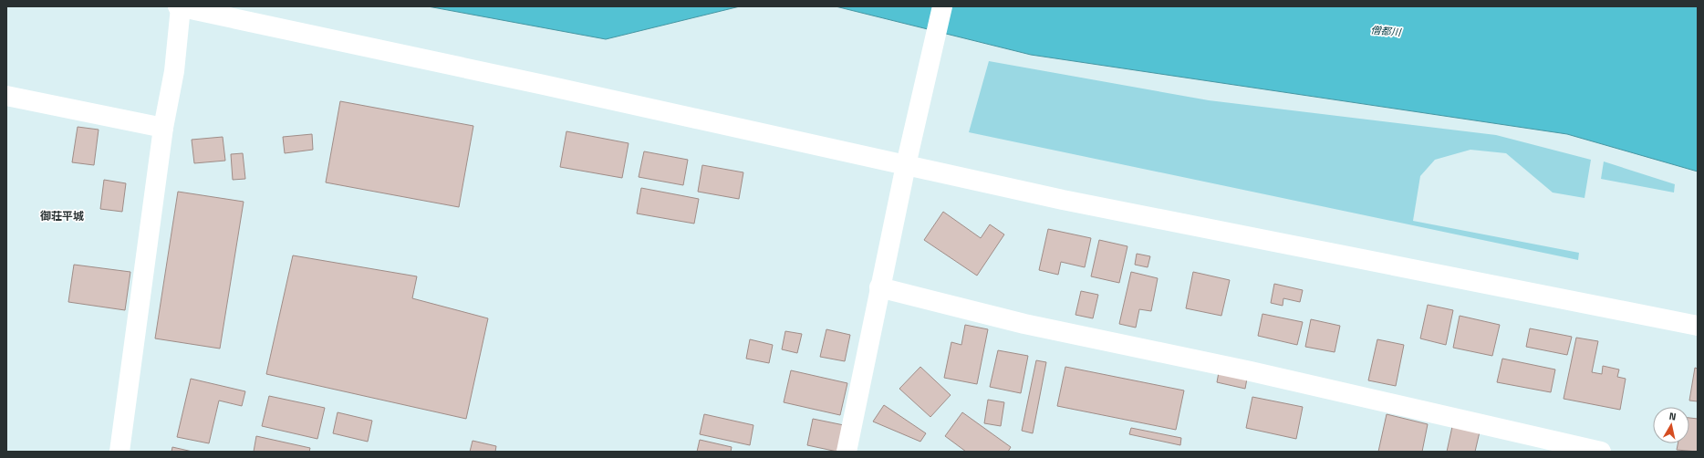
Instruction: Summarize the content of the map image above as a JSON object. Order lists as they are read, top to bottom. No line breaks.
{"districts":["御荘平城"],"water":["僧都川"],"north":"top"}
